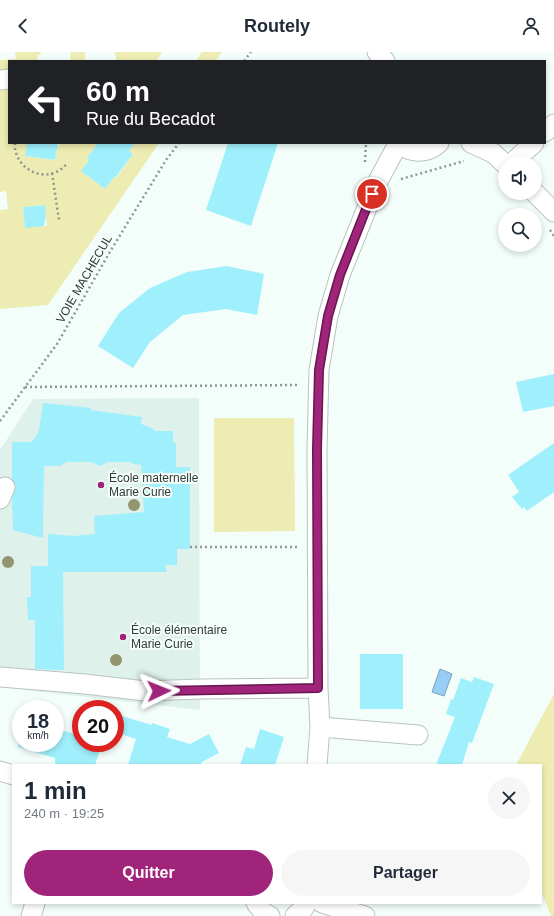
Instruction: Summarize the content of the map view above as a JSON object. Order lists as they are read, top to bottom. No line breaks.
{"streets":{"path":["VOIE MACHECUL"]},"places":["École maternelle Marie Curie","École élémentaire Marie Curie"],"page":{"header":"Routely","turn":["60 m","Rue du Becadot"],"speed":"18 km/h","limit":"20","heading":["1 min","240 m · 19:25"],"buttons":["Quitter","Partager"]}}
